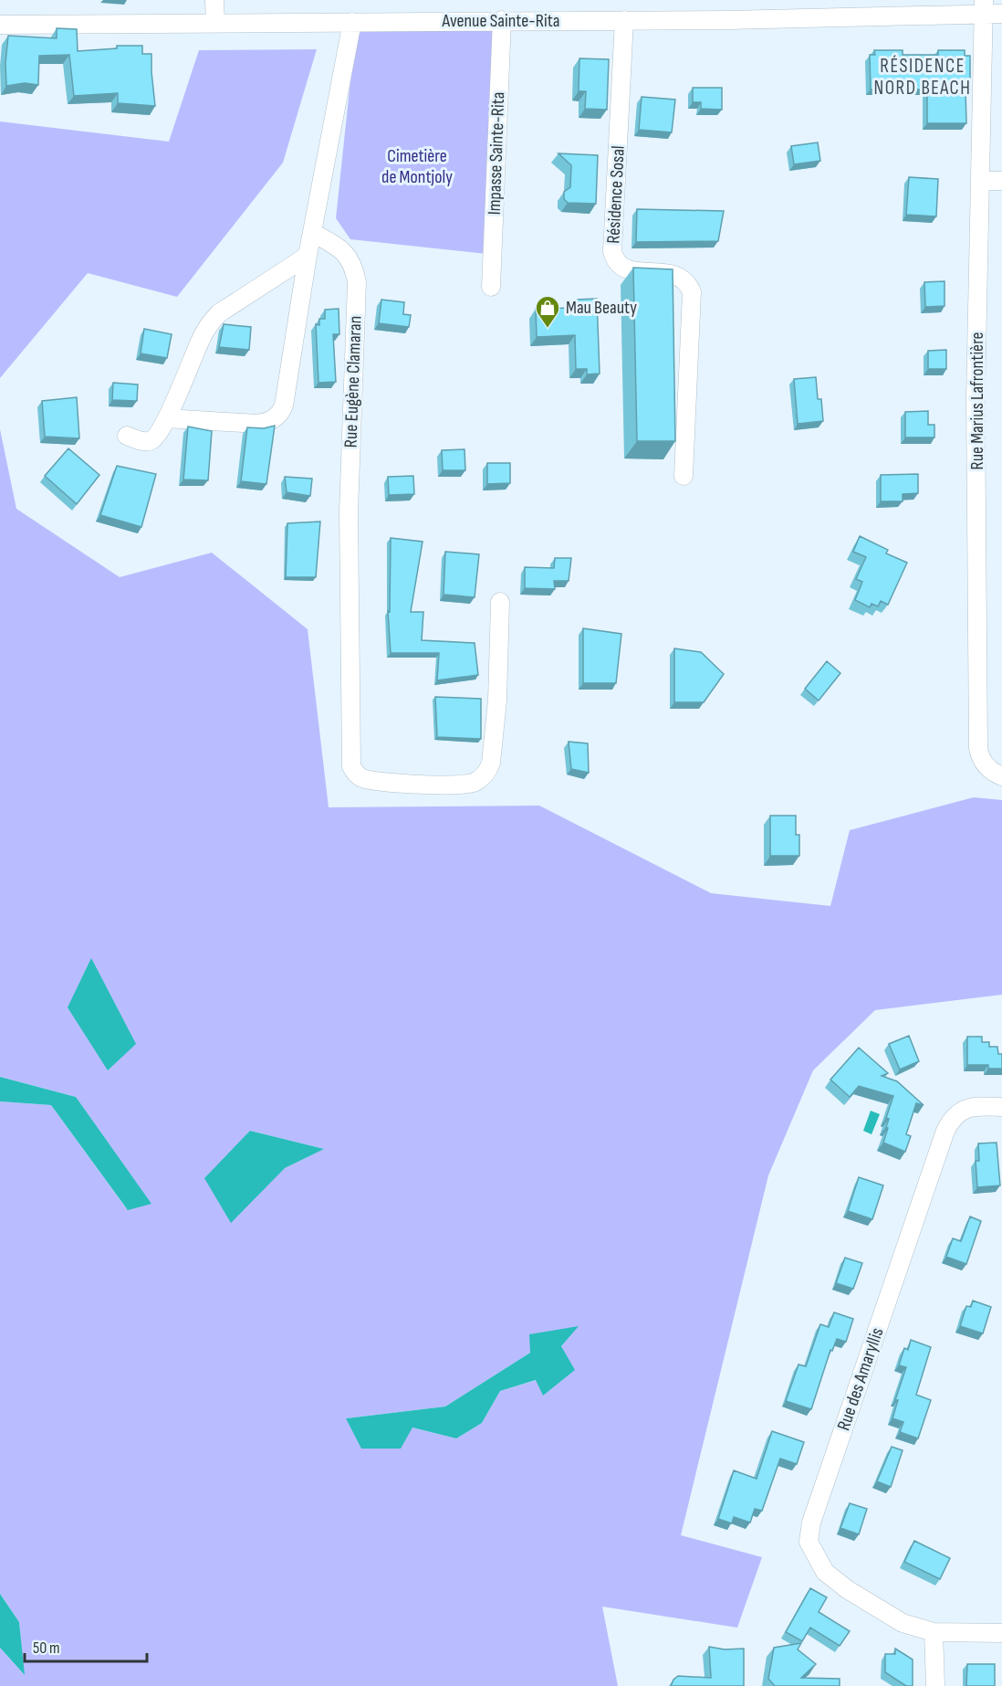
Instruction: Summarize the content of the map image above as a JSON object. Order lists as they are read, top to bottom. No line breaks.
{"streets":{"street":["Avenue Sainte-Rita","Impasse Sainte-Rita","Résidence Sosal","Rue Eugène Clamaran","Rue Marius Lafrontière","Rue des Amaryllis"]},"crossings":[["Avenue Sainte-Rita","Impasse Sainte-Rita"],["Avenue Sainte-Rita","Résidence Sosal"],["Avenue Sainte-Rita","Rue Marius Lafrontière"]],"districts":["RÉSIDENCE NORD BEACH"],"parks":["Cimetière de Montjoly"],"places":{"shop":["Mau Beauty"]},"scale_bar":"50 m"}
